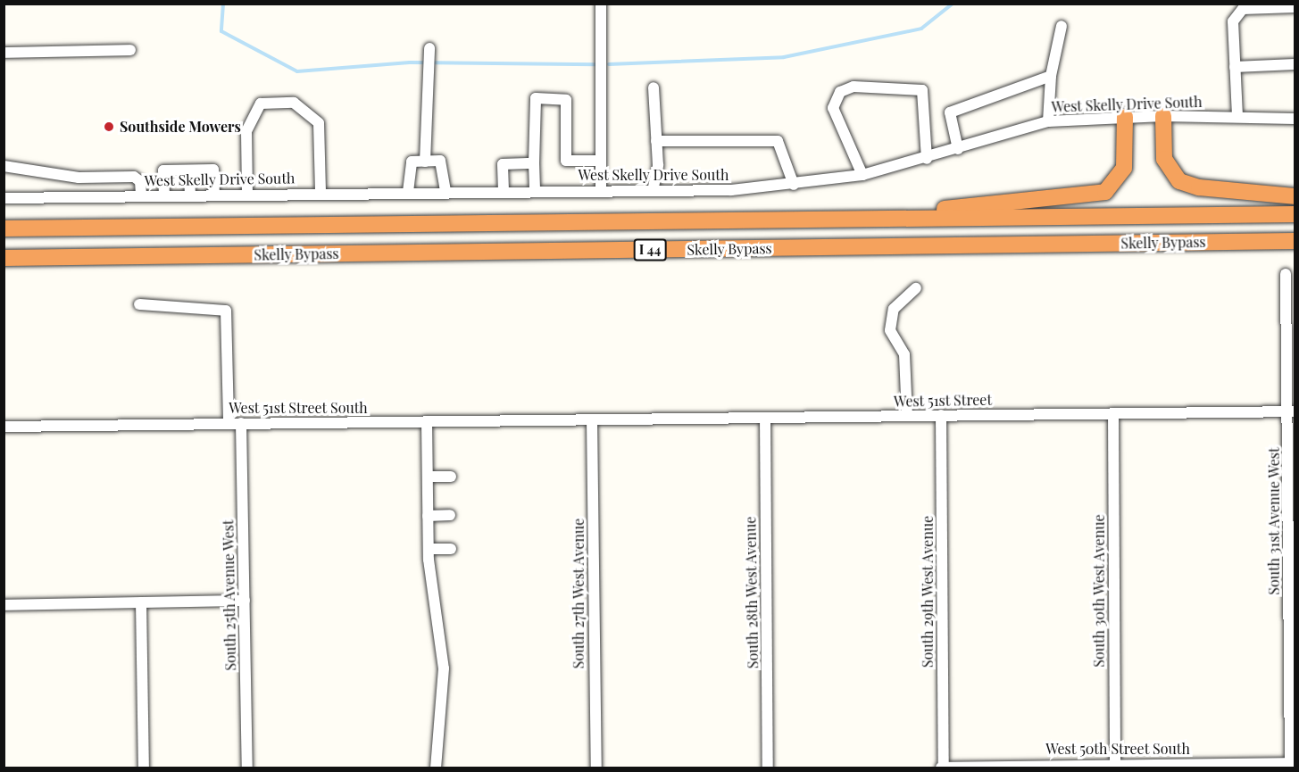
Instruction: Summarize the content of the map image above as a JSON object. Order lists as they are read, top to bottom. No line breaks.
{"streets":{"highway":["Skelly Bypass","I 44"],"street":["West Skelly Drive South","West 51st Street","West 51st Street South","South 31st Avenue West","South 30th West Avenue","South 29th West Avenue","South 28th West Avenue","South 27th West Avenue","South 25th Avenue West","West 50th Street South"]},"crossings":[["West 51st Street","West 51st Street South"],["West 51st Street","South 31st Avenue West"],["West 51st Street","South 30th West Avenue"],["West 51st Street","South 29th West Avenue"],["West 51st Street","South 28th West Avenue"],["West 51st Street","South 27th West Avenue"],["West 51st Street South","South 27th West Avenue"],["West 51st Street South","South 25th Avenue West"],["South 31st Avenue West","West 50th Street South"],["South 30th West Avenue","West 50th Street South"],["South 29th West Avenue","West 50th Street South"]],"places":["Southside Mowers"]}
